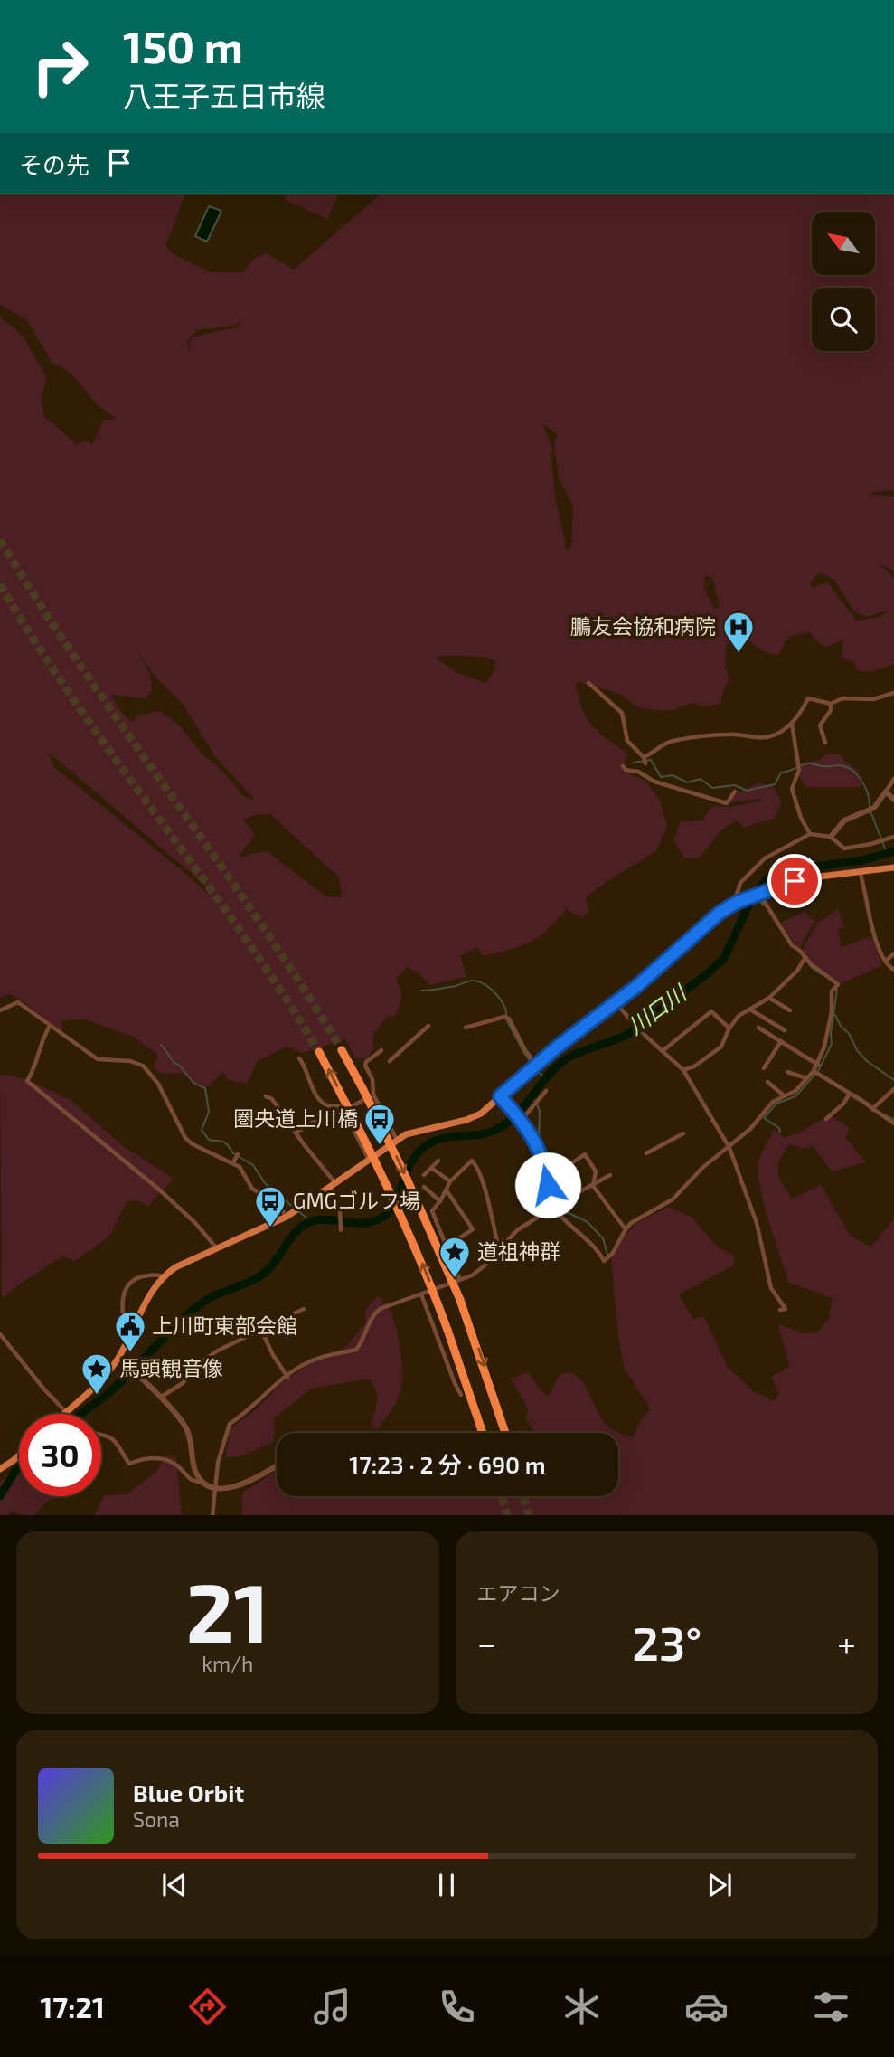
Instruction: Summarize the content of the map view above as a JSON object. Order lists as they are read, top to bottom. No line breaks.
{"water":["川口川"],"places":{"hospital":["鵬友会協和病院"],"bus stop":["圏央道上川橋","GMGゴルフ場"],"place":["道祖神群","馬頭観音像"],"public building":["上川町東部会館"]},"north":"top left","page":{"turn":["150 m","八王子五日市線"],"then":"その先","limit":"30","trip":"17:23 · 2 分 · 690 m","tile":[["21","km/h"],"エアコン"],"heat":["−","23°","+"],"song":["Blue Orbit","Sona"],"tabs":"17:21"}}
